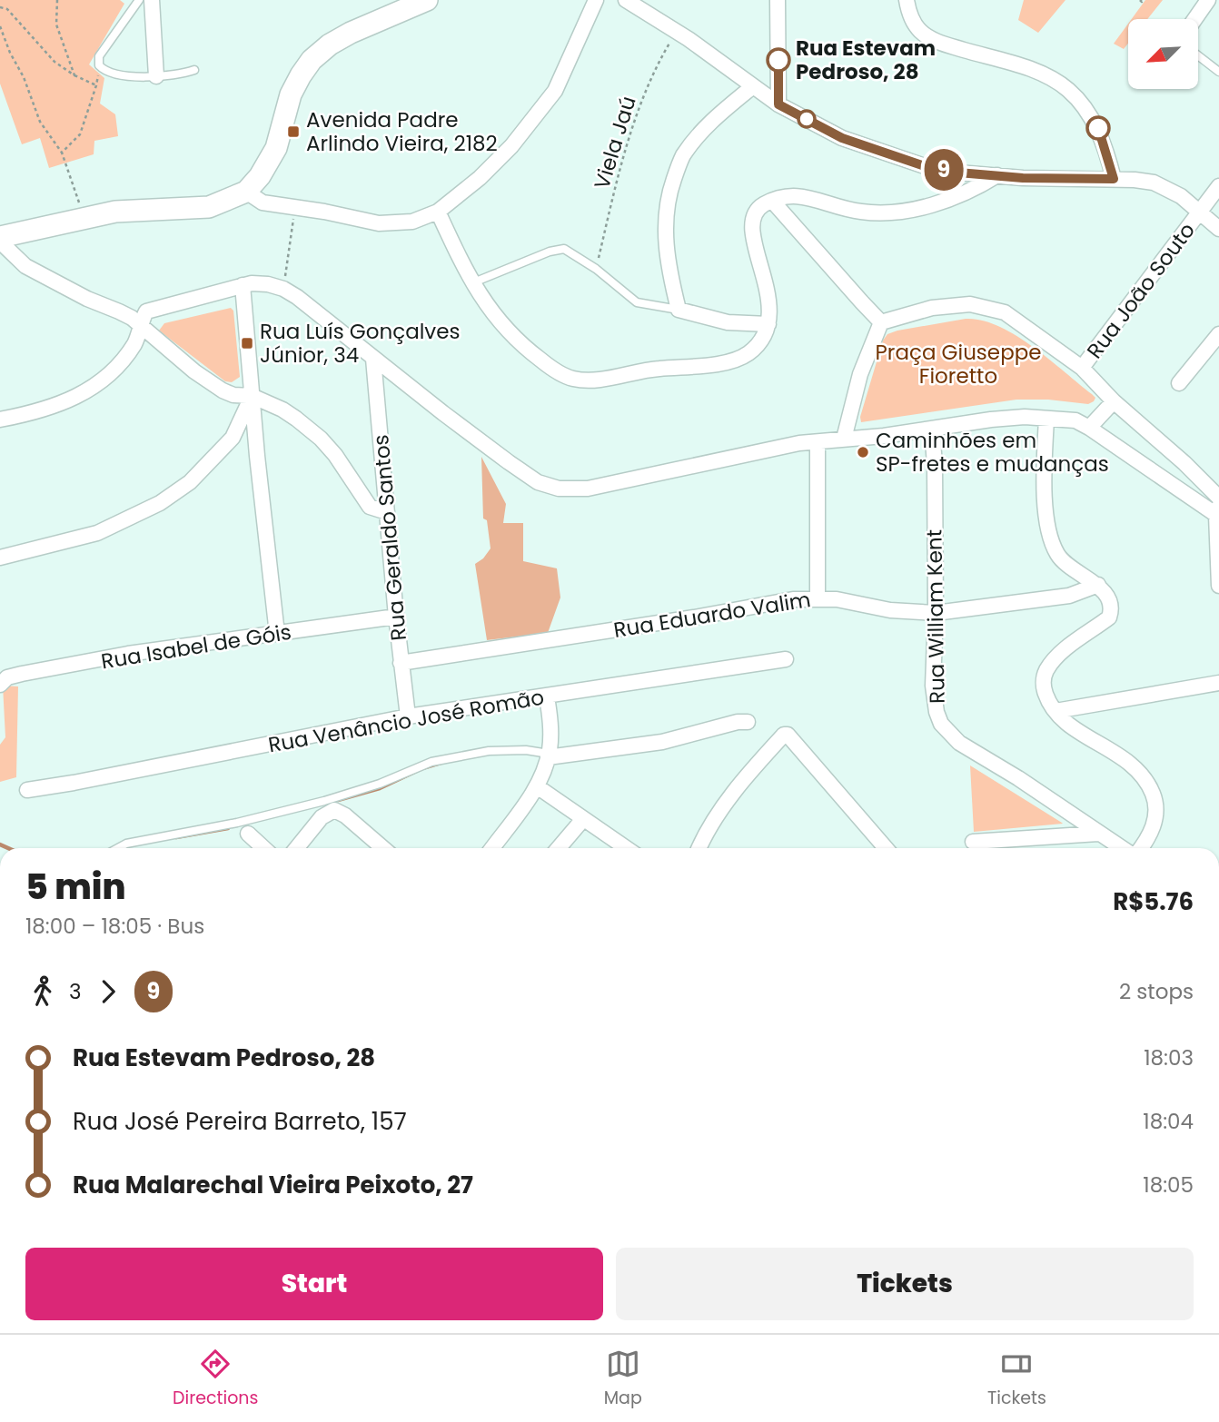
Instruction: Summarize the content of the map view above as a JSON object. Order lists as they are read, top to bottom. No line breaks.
{"streets":{"street":["Rua João Souto","Rua Geraldo Santos","Rua Eduardo Valim","Rua William Kent","Rua Isabel de Góis","Rua Venâncio José Romão"],"path":["Viela Jaú"]},"crossings":[["Rua Geraldo Santos","Rua Eduardo Valim"],["Rua Geraldo Santos","Rua Isabel de Góis"],["Rua Geraldo Santos","Rua Venâncio José Romão"],["Rua Eduardo Valim","Rua William Kent"]],"parks":["Praça Giuseppe Fioretto"],"places":{"other":["Rua Estevam Pedroso, 28","Caminhões em SP-fretes e mudanças"],"transit":["Avenida Padre Arlindo Vieira, 2182","Rua Luís Gonçalves Júnior, 34"]},"lines":["bus line 9"],"north":"bottom left","page":{"on_map":"9","heading":["5 min","18:00 – 18:05 · Bus","R$5.76"],"legs":["3","9","2 stops"],"list":[{"name":"Rua Estevam Pedroso, 28","value":"18:03"},{"name":"Rua José Pereira Barreto, 157","value":"18:04"},{"name":"Rua Malarechal Vieira Peixoto, 27","value":"18:05"}],"buttons":["Start","Tickets"],"tabs":["Directions","Map","Tickets"]}}
